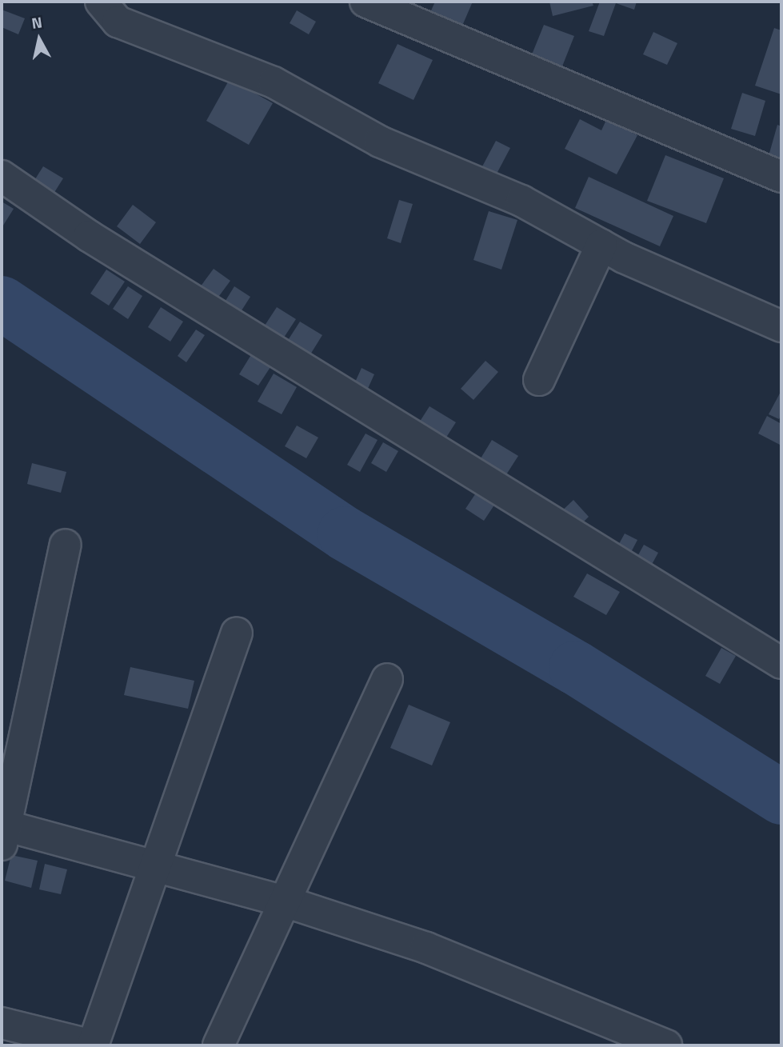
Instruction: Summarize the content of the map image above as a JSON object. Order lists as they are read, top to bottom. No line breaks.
{"north":"top"}
